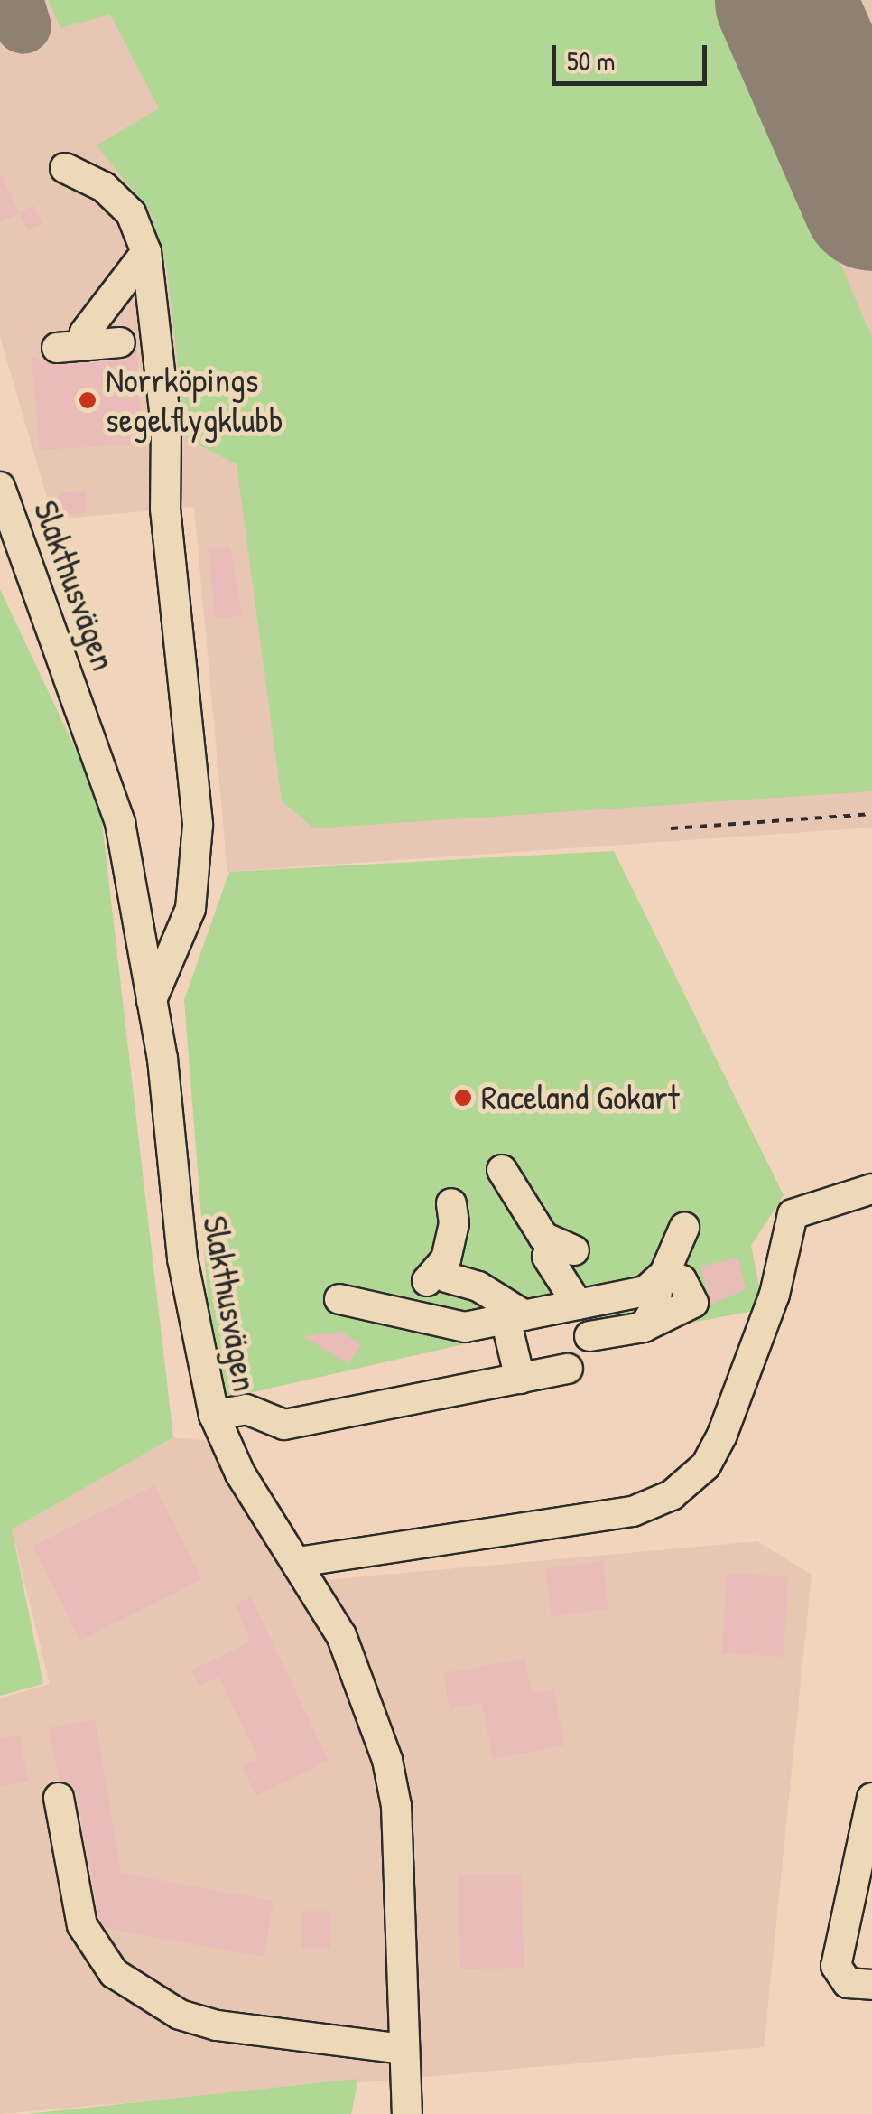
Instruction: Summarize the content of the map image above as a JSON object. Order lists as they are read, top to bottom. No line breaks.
{"streets":{"street":["Slakthusvägen"]},"places":["Norrköpings segelflygklubb","Raceland Gokart"],"scale_bar":"50 m"}
